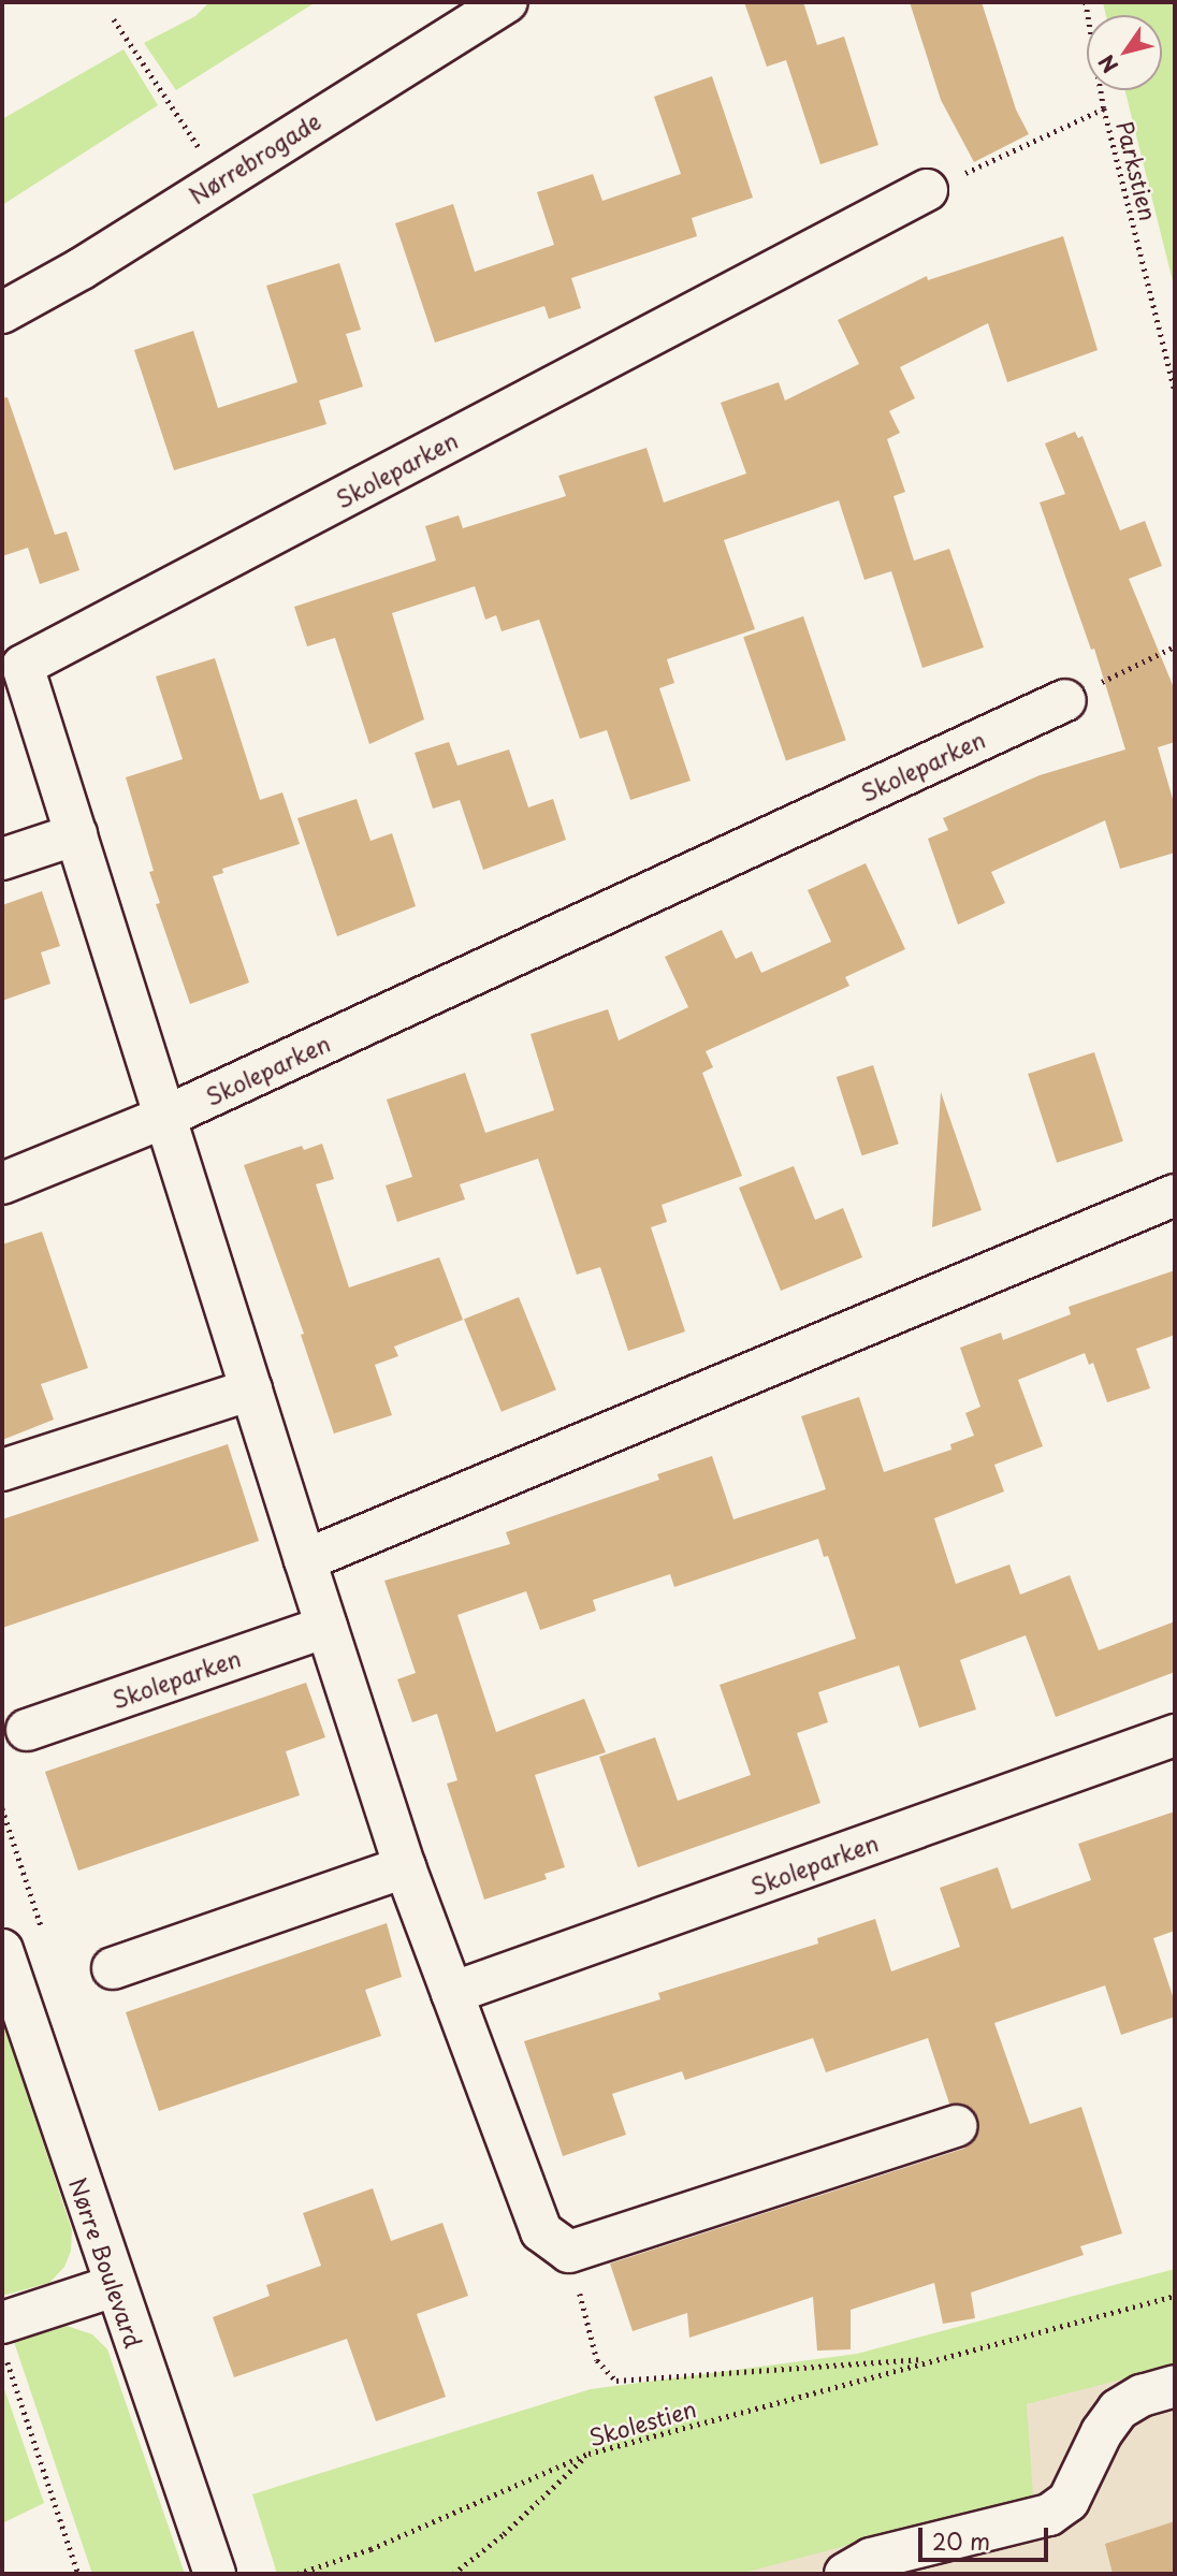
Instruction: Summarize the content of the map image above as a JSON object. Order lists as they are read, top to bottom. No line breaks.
{"streets":{"street":["Nørrebrogade","Skoleparken","Nørre Boulevard"],"path":["Parkstien","Skolestien"]},"crossings":[["Skoleparken","Skolestien"]],"scale_bar":"20 m","north":"bottom left"}
